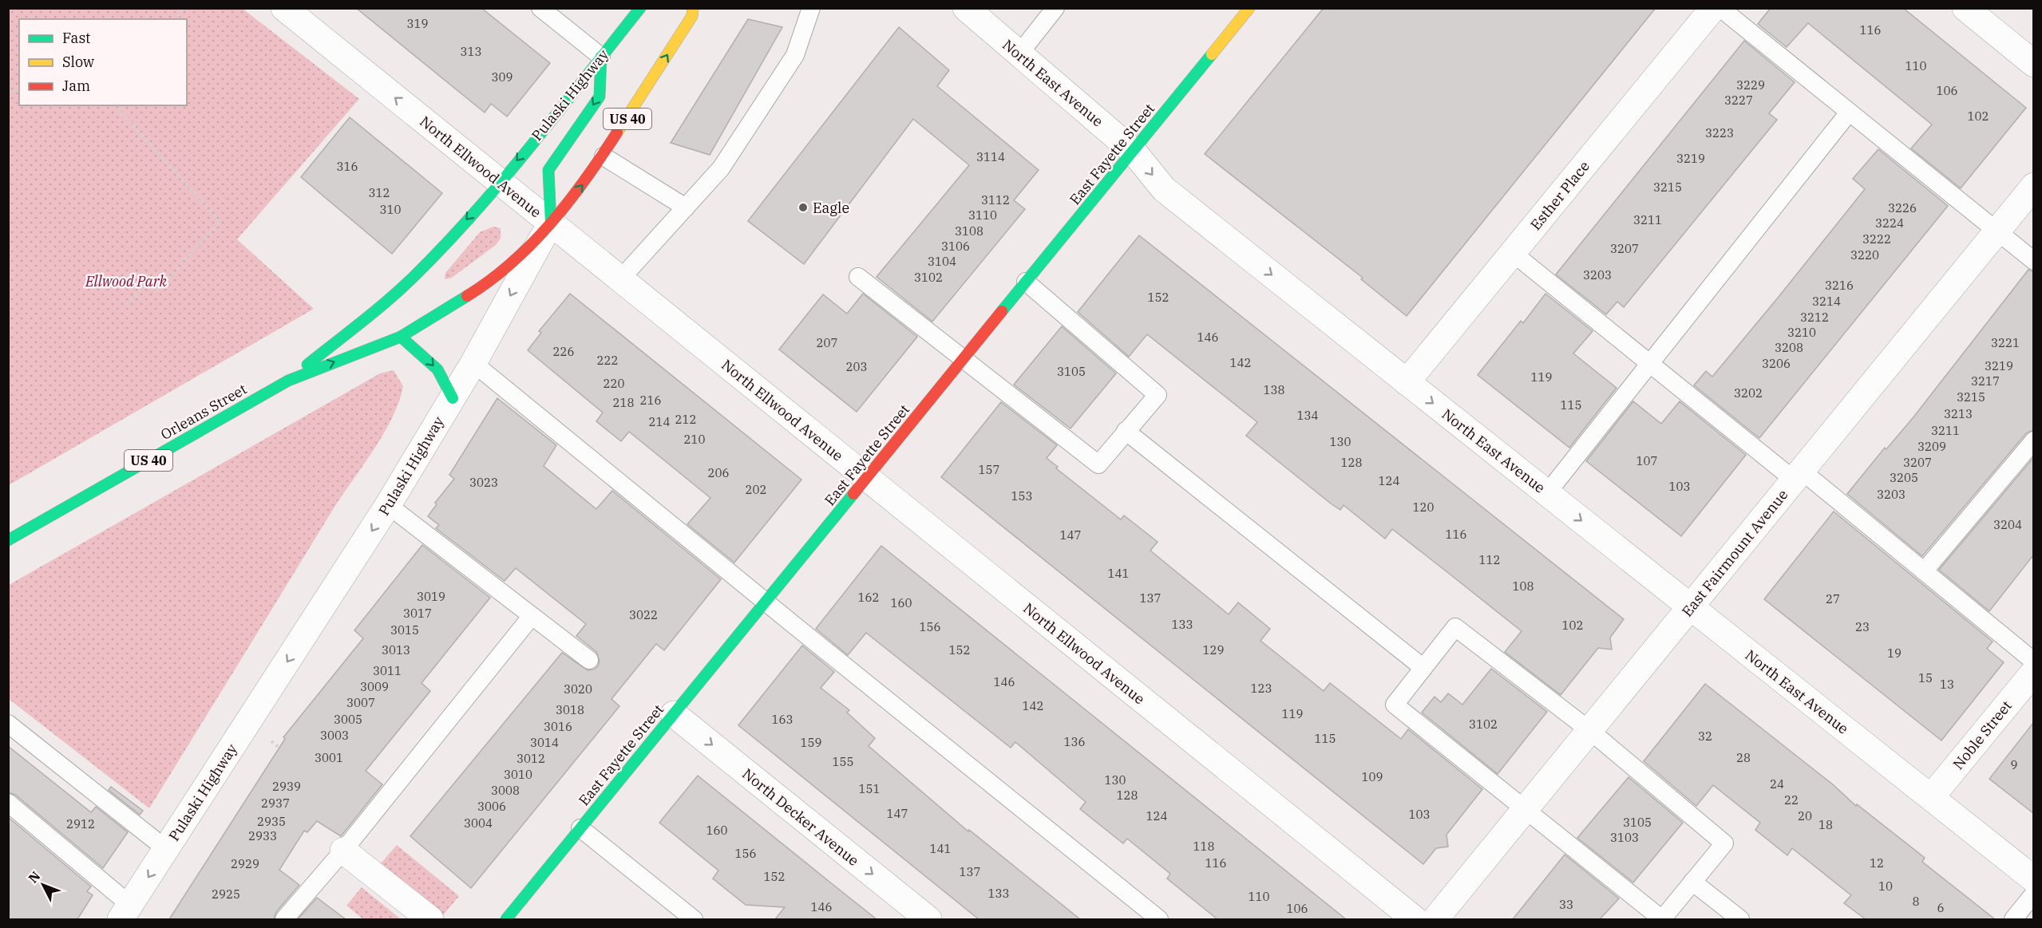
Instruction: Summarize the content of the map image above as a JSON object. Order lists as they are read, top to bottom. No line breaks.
{"streets":{"main road":["Pulaski Highway","US 40","East Fayette Street","Orleans Street"],"street":["North East Avenue","North Ellwood Avenue","Esther Place","East Fairmount Avenue","Noble Street","North Decker Avenue"]},"crossings":[["North East Avenue","East Fayette Street"],["North East Avenue","Esther Place"],["North East Avenue","East Fairmount Avenue"],["North East Avenue","Noble Street"],["Pulaski Highway","North Ellwood Avenue"],["Pulaski Highway","Orleans Street"],["East Fayette Street","North Ellwood Avenue"],["East Fayette Street","North Decker Avenue"],["North Ellwood Avenue","Orleans Street"]],"one_way":["North East Avenue","North Decker Avenue"],"parks":["Ellwood Park"],"places":["Eagle"],"house_numbers":["319","116","313","110","309","3229","106","3227","102","3223","3114","3219","316","3215","312","3112","3226","310","3110","3211","3224","3108","3222","3106","3207","3220","3104","3203","3102","3216","152","3214","3212","3210","146","207","3221","3208","226","222","142","3206","3219","203","3105","119","3217","220","138","3202","3215","216","218","115","3213","134","212","214","3211","210","130","3209","107","128","3207","157","206","3205","124","3023","103","202","3203","153","120","3204","116","147","112","141","108","3019","162","137","27","160","3017","3022","133","102","156","23","3015","3013","152","129","19","3011","15","146","13","3009","123","3020","3007","142","3018","119","3005","163","3102","3016","3003","32","115","136","3014","159","3001","28","3012","155","9","3010","109","130","24","2939","151","3008","128","22","2937","3006","147","103","124","20","2935","3105","3004","2912","18","160","2933","3103","118","141","156","116","12","2929","137","152","10","133","2925","110","8","33","146","6","106"],"legend":["Fast","Slow","Jam"],"north":"top left"}
